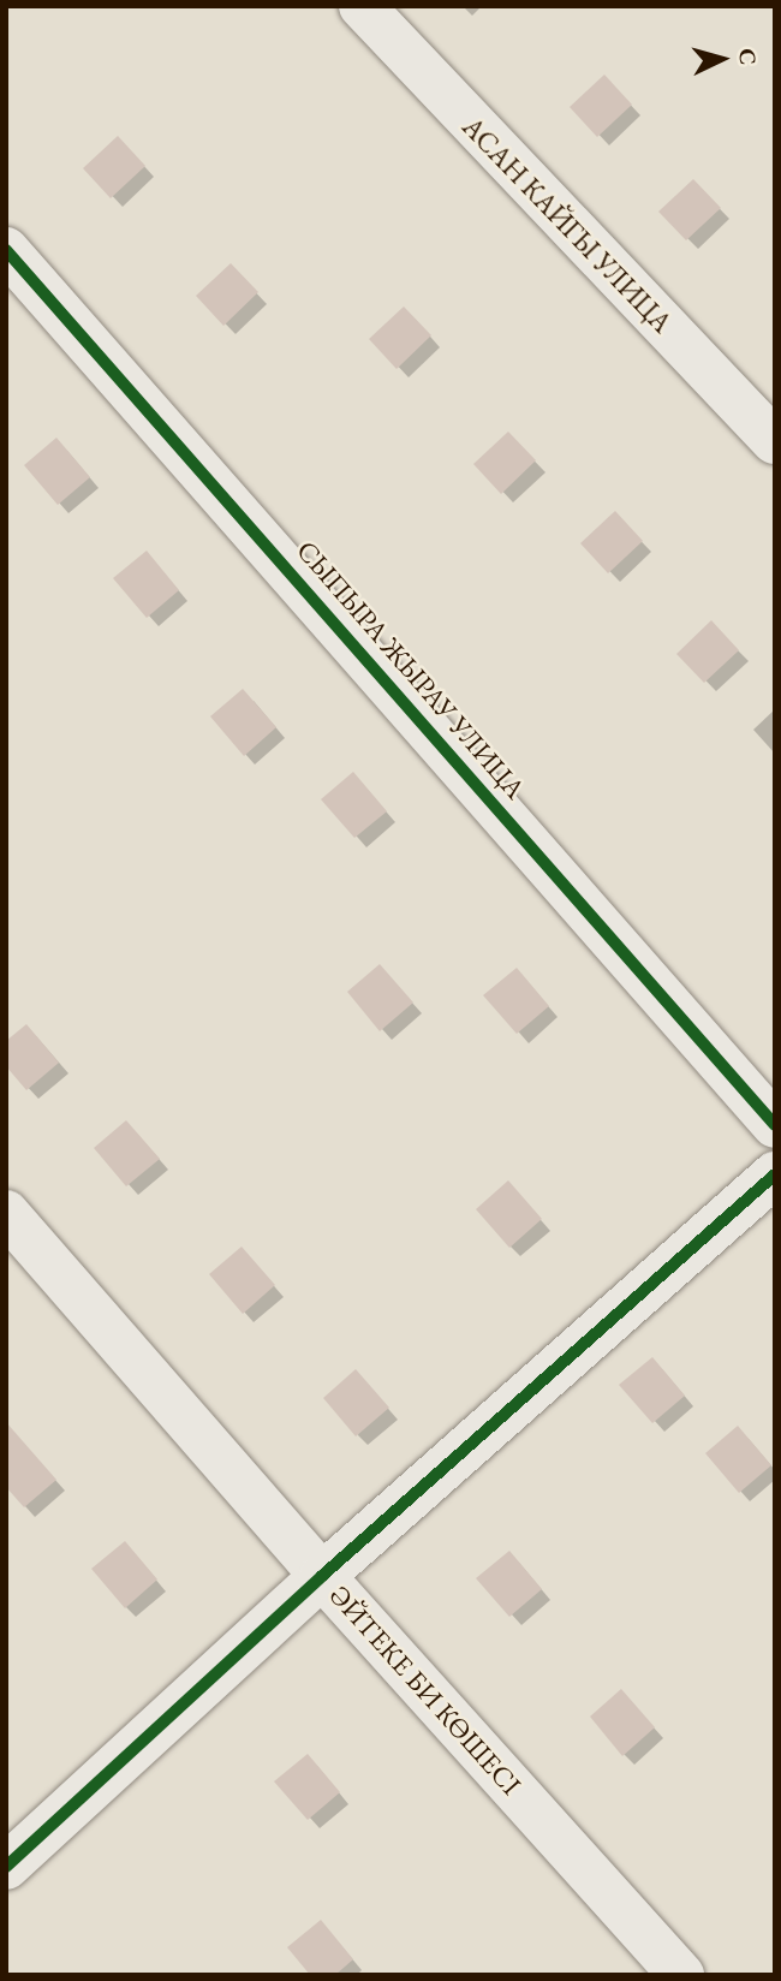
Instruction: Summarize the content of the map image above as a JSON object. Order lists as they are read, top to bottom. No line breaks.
{"streets":{"street":["АСАН КАЙГЫ УЛИЦА","СЫПЫРА ЖЫРАУ УЛИЦА","ӘЙТЕКЕ БИ КӨШЕСІ"]},"north":"right"}
